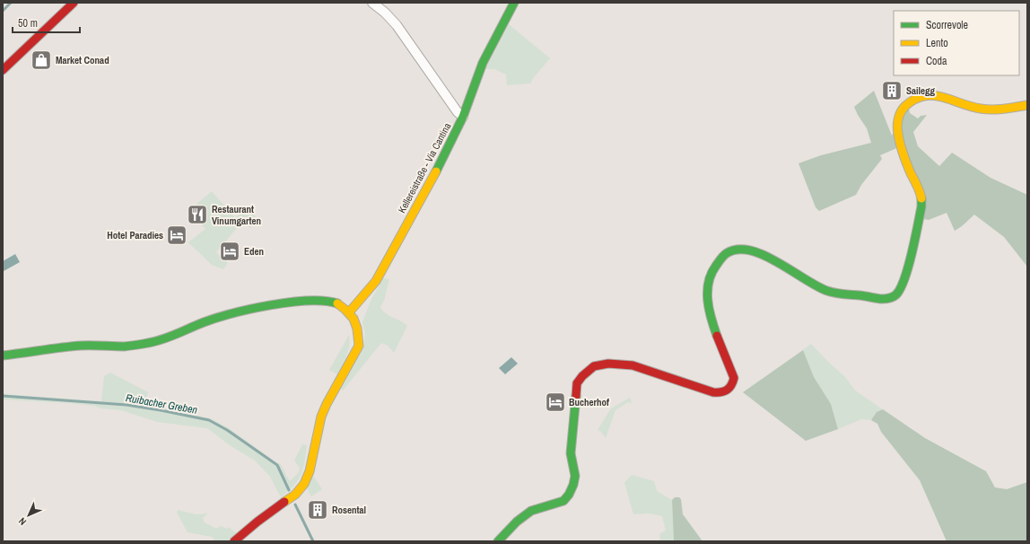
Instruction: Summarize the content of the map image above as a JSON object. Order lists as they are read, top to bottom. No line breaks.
{"streets":{"street":["Kellereistraße - Via Cantina"]},"water":["Ruibacher Greben"],"places":{"shop":["Market Conad"],"building":["Sailegg","Rosental"],"restaurant":["Restaurant Vinumgarten"],"hotel":["Hotel Paradies","Eden","Bucherhof"]},"legend":["Scorrevole","Lento","Coda"],"scale_bar":"50 m","north":"bottom left"}
